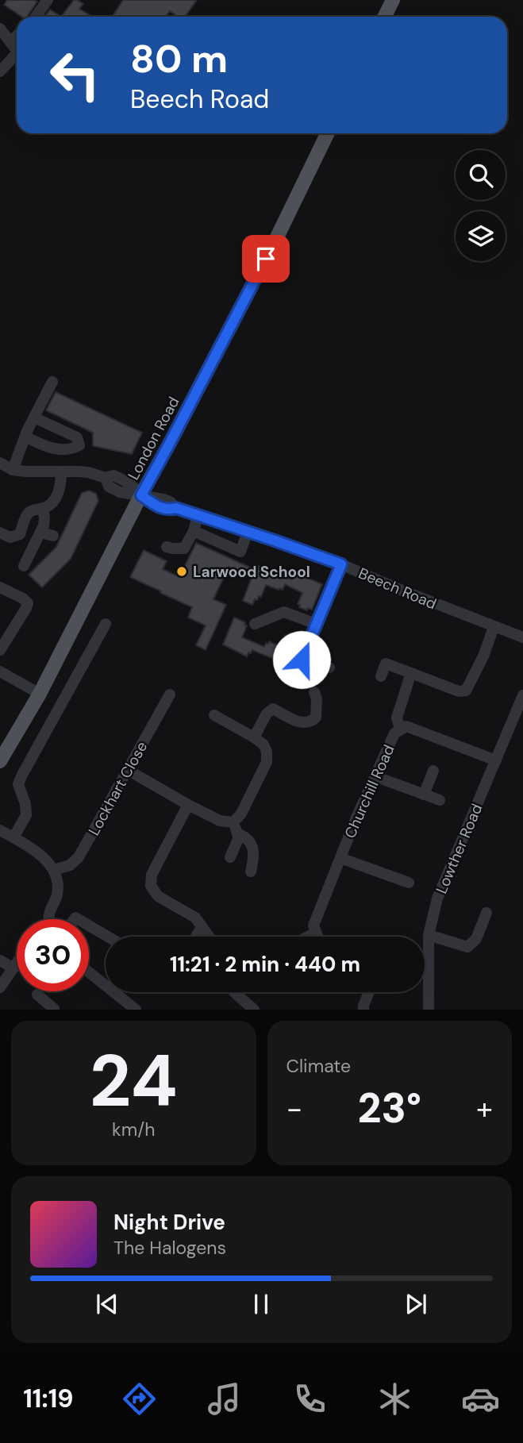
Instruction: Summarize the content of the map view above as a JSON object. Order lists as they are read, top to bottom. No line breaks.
{"streets":{"main road":["London Road"],"street":["Beech Road","Lockhart Close","Churchill Road","Lowther Road"]},"crossings":[["London Road","Beech Road"],["Churchill Road","Lowther Road"]],"places":["Larwood School"],"page":{"turn":["80 m","Beech Road"],"limit":"30","trip":"11:21 · 2 min · 440 m","tile":[["24","km/h"],"Climate"],"heat":["−","23°","+"],"song":["Night Drive","The Halogens"],"tabs":"11:19"}}
